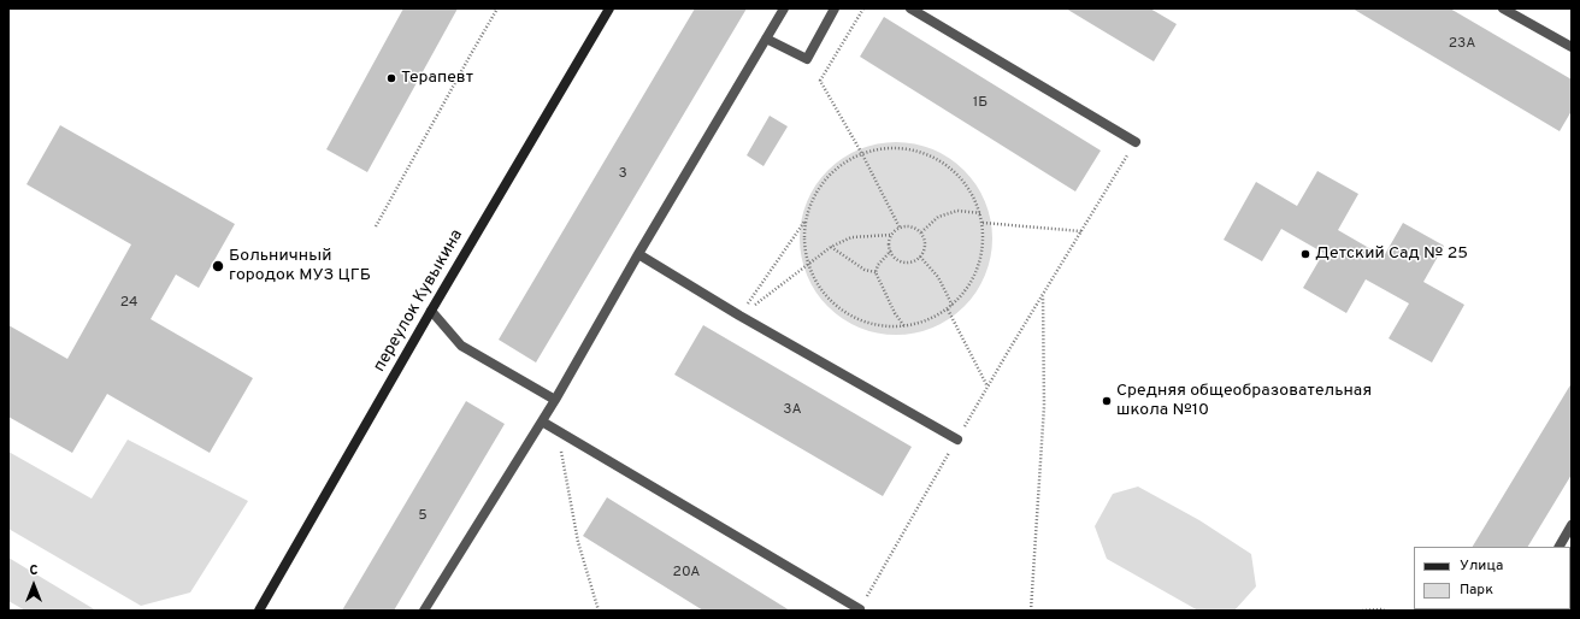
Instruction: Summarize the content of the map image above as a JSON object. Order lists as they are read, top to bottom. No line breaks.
{"streets":{"main road":["переулок Кувыкина"]},"places":["Терапевт","Детский Сад № 25","Больничный городок МУЗ ЦГБ","Средняя общеобразовательная школа №10"],"house_numbers":["23А","1Б","3","24","3А","5","20А"],"legend":["Улица","Парк"],"north":"top"}
